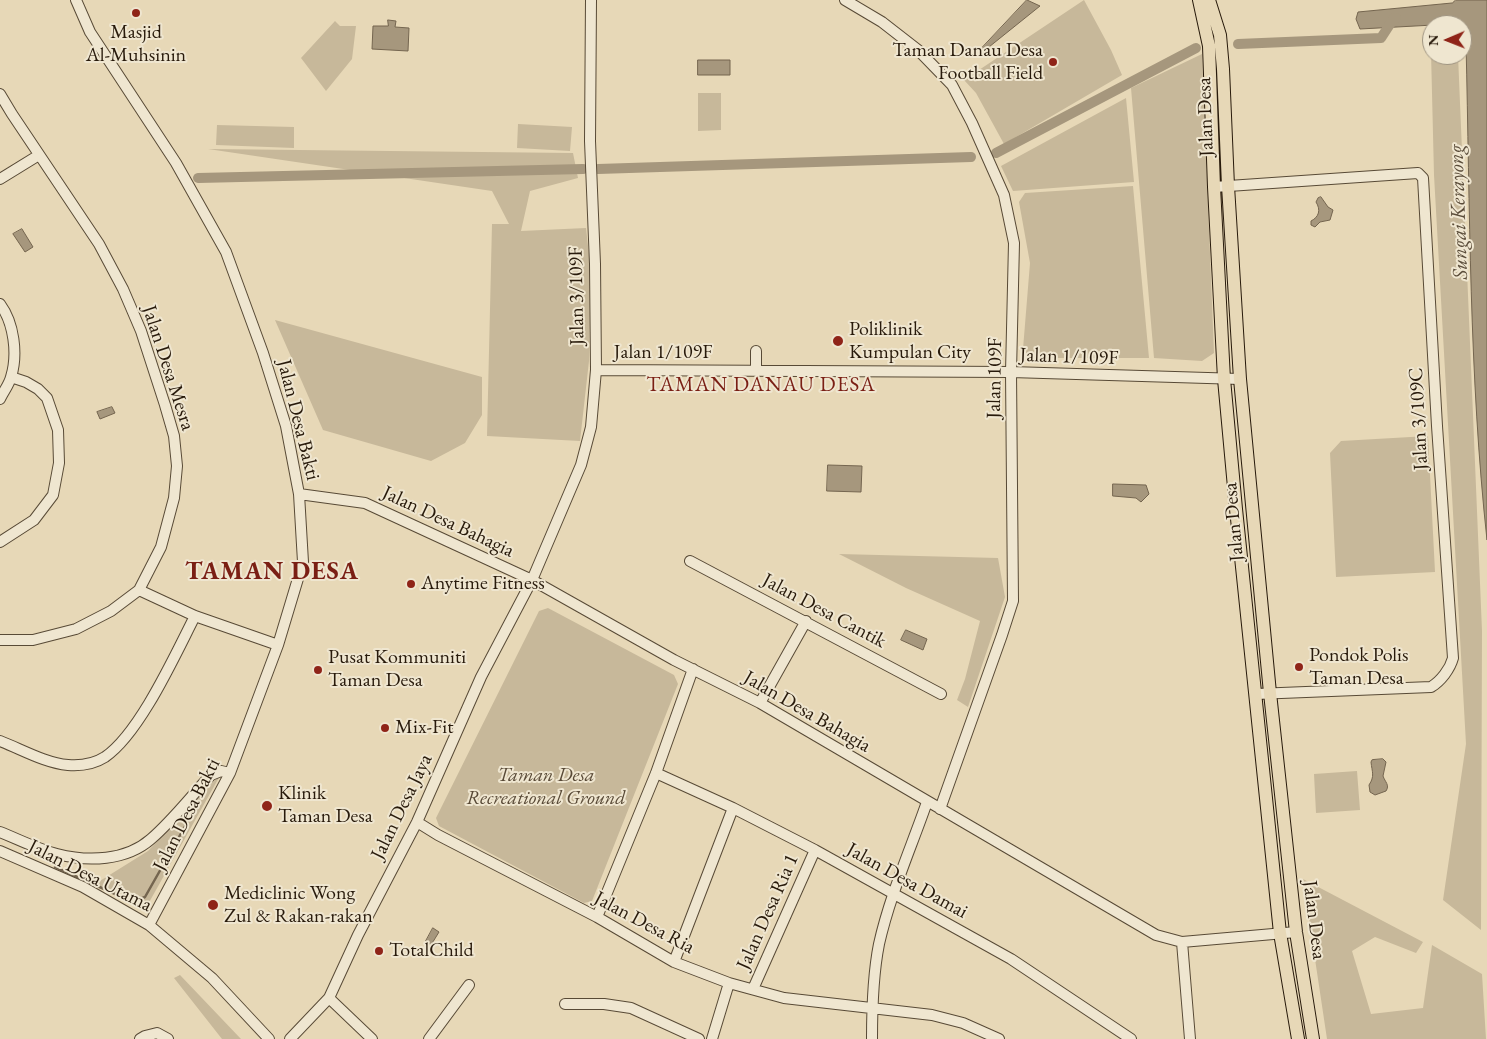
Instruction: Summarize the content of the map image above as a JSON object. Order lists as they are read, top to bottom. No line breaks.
{"streets":{"main road":["Jalan Desa"],"street":["Jalan 3/109F","Jalan 1/109F","Jalan Desa Mesra","Jalan 109F","Jalan 3/109C","Jalan Desa Bakti","Jalan Desa Bahagia","Jalan Desa Cantik","Jalan Desa Jaya","Jalan Desa Utama","Jalan Desa Damai","Jalan Desa Ria 1","Jalan Desa Ria"]},"crossings":[["Jalan Desa","Jalan 1/109F"],["Jalan Desa","Jalan 3/109C"],["Jalan Desa","Jalan Desa Bahagia"],["Jalan 3/109F","Jalan 1/109F"],["Jalan 3/109F","Jalan Desa Bahagia"],["Jalan 3/109F","Jalan Desa Jaya"],["Jalan 1/109F","Jalan 109F"],["Jalan 109F","Jalan Desa Bahagia"],["Jalan Desa Bakti","Jalan Desa Bahagia"],["Jalan Desa Bakti","Jalan Desa Utama"],["Jalan Desa Bahagia","Jalan Desa Jaya"],["Jalan Desa Jaya","Jalan Desa Ria"],["Jalan Desa Damai","Jalan Desa Ria 1"],["Jalan Desa Ria 1","Jalan Desa Ria"]],"districts":["TAMAN DANAU DESA","TAMAN DESA"],"water":["Sungai Kerayong"],"parks":["Taman Desa Recreational Ground"],"places":["Masjid Al-Muhsinin","Taman Danau Desa Football Field","Poliklinik Kumpulan City","Anytime Fitness","Pondok Polis Taman Desa","Pusat Kommuniti Taman Desa","Mix-Fit","Klinik Taman Desa","Mediclinic Wong Zul & Rakan-rakan","TotalChild"],"north":"left"}
